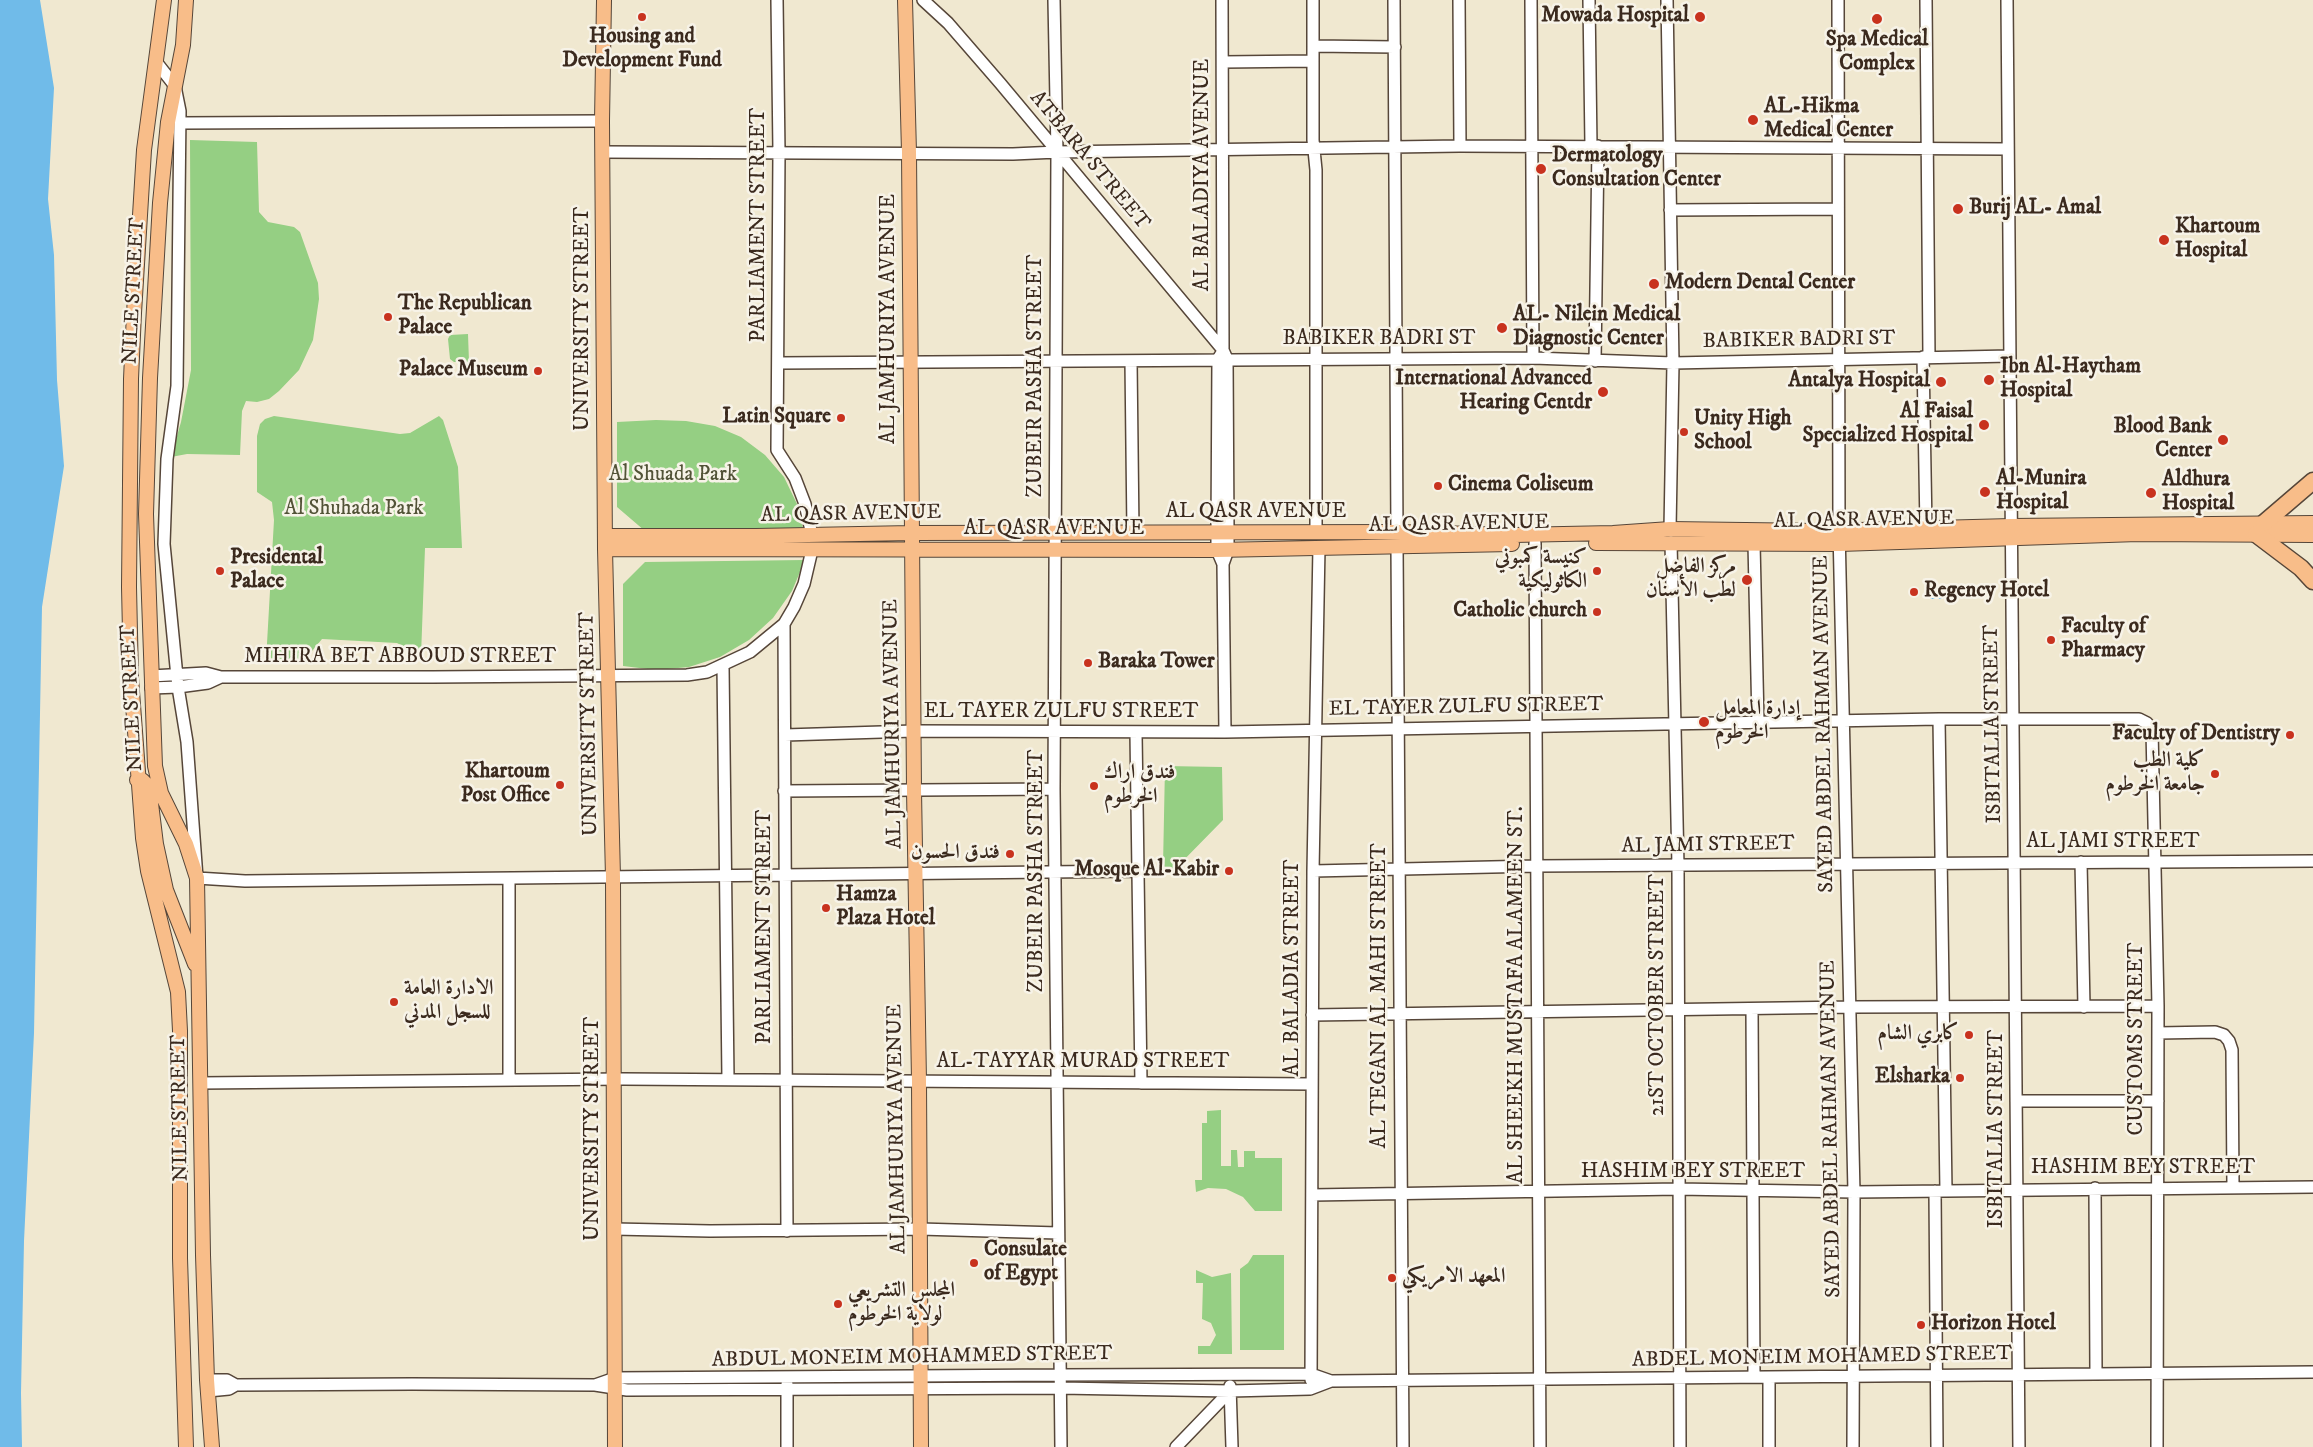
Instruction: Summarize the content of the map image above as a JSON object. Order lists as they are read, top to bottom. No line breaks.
{"streets":{"main road":["NILE STREET","UNIVERSITY STREET","AL JAMHURIYA AVENUE","AL QASR AVENUE"],"street":["ATBARA STREET","AL BALADIYA AVENUE","PARLIAMENT STREET","BABIKER BADRI ST","ZUBEIR PASHA STREET","MIHIRA BET ABBOUD STREET","EL TAYER ZULFU STREET","SAYED ABDEL RAHMAN AVENUE","ISBITALIA STREET","AL JAMI STREET","AL BALADIA STREET","AL SHEEKH MUSTAFA ALAMEEN ST.","21ST OCTOBER STREET","AL TEGANI AL MAHI STREET","CUSTOMS STREET","AL-TAYYAR MURAD STREET","HASHIM BEY STREET","ABDUL MONEIM MOHAMMED STREET","ABDEL MONEIM MOHAMED STREET"]},"crossings":[["ATBARA STREET","AL BALADIYA AVENUE"],["ATBARA STREET","BABIKER BADRI ST"],["ATBARA STREET","ZUBEIR PASHA STREET"],["AL BALADIYA AVENUE","BABIKER BADRI ST"],["AL BALADIYA AVENUE","AL QASR AVENUE"],["AL BALADIYA AVENUE","EL TAYER ZULFU STREET"],["PARLIAMENT STREET","BABIKER BADRI ST"],["PARLIAMENT STREET","AL QASR AVENUE"],["PARLIAMENT STREET","MIHIRA BET ABBOUD STREET"],["PARLIAMENT STREET","EL TAYER ZULFU STREET"],["PARLIAMENT STREET","AL-TAYYAR MURAD STREET"],["NILE STREET","AL-TAYYAR MURAD STREET"],["NILE STREET","ABDUL MONEIM MOHAMMED STREET"],["UNIVERSITY STREET","AL QASR AVENUE"],["UNIVERSITY STREET","MIHIRA BET ABBOUD STREET"],["UNIVERSITY STREET","AL-TAYYAR MURAD STREET"],["UNIVERSITY STREET","ABDUL MONEIM MOHAMMED STREET"],["AL JAMHURIYA AVENUE","BABIKER BADRI ST"],["AL JAMHURIYA AVENUE","AL QASR AVENUE"],["AL JAMHURIYA AVENUE","EL TAYER ZULFU STREET"],["AL JAMHURIYA AVENUE","AL-TAYYAR MURAD STREET"],["AL JAMHURIYA AVENUE","ABDUL MONEIM MOHAMMED STREET"],["BABIKER BADRI ST","ZUBEIR PASHA STREET"],["BABIKER BADRI ST","SAYED ABDEL RAHMAN AVENUE"],["BABIKER BADRI ST","ISBITALIA STREET"],["BABIKER BADRI ST","21ST OCTOBER STREET"],["ZUBEIR PASHA STREET","AL QASR AVENUE"],["ZUBEIR PASHA STREET","EL TAYER ZULFU STREET"],["ZUBEIR PASHA STREET","AL-TAYYAR MURAD STREET"],["ZUBEIR PASHA STREET","ABDUL MONEIM MOHAMMED STREET"],["AL QASR AVENUE","SAYED ABDEL RAHMAN AVENUE"],["AL QASR AVENUE","ISBITALIA STREET"],["AL QASR AVENUE","AL BALADIA STREET"],["AL QASR AVENUE","AL SHEEKH MUSTAFA ALAMEEN ST."],["AL QASR AVENUE","21ST OCTOBER STREET"],["AL QASR AVENUE","AL TEGANI AL MAHI STREET"],["EL TAYER ZULFU STREET","SAYED ABDEL RAHMAN AVENUE"],["EL TAYER ZULFU STREET","ISBITALIA STREET"],["EL TAYER ZULFU STREET","AL BALADIA STREET"],["EL TAYER ZULFU STREET","AL SHEEKH MUSTAFA ALAMEEN ST."],["EL TAYER ZULFU STREET","21ST OCTOBER STREET"],["EL TAYER ZULFU STREET","AL TEGANI AL MAHI STREET"],["EL TAYER ZULFU STREET","CUSTOMS STREET"],["SAYED ABDEL RAHMAN AVENUE","AL JAMI STREET"],["SAYED ABDEL RAHMAN AVENUE","HASHIM BEY STREET"],["SAYED ABDEL RAHMAN AVENUE","ABDEL MONEIM MOHAMED STREET"],["ISBITALIA STREET","AL JAMI STREET"],["ISBITALIA STREET","HASHIM BEY STREET"],["ISBITALIA STREET","ABDEL MONEIM MOHAMED STREET"],["AL JAMI STREET","AL BALADIA STREET"],["AL JAMI STREET","AL SHEEKH MUSTAFA ALAMEEN ST."],["AL JAMI STREET","21ST OCTOBER STREET"],["AL JAMI STREET","AL TEGANI AL MAHI STREET"],["AL JAMI STREET","CUSTOMS STREET"],["AL BALADIA STREET","AL-TAYYAR MURAD STREET"],["AL BALADIA STREET","HASHIM BEY STREET"],["AL BALADIA STREET","ABDUL MONEIM MOHAMMED STREET"],["AL SHEEKH MUSTAFA ALAMEEN ST.","HASHIM BEY STREET"],["AL SHEEKH MUSTAFA ALAMEEN ST.","ABDEL MONEIM MOHAMED STREET"],["21ST OCTOBER STREET","HASHIM BEY STREET"],["21ST OCTOBER STREET","ABDEL MONEIM MOHAMED STREET"],["AL TEGANI AL MAHI STREET","HASHIM BEY STREET"],["AL TEGANI AL MAHI STREET","ABDEL MONEIM MOHAMED STREET"],["CUSTOMS STREET","HASHIM BEY STREET"],["CUSTOMS STREET","ABDEL MONEIM MOHAMED STREET"],["ABDUL MONEIM MOHAMMED STREET","ABDEL MONEIM MOHAMED STREET"]],"parks":["Al Shuada Park","Al Shuhada Park"],"places":["Housing and Development Fund","Mowada Hospital","Spa Medical Complex","AL-Hikma Medical Center","Dermatology Consultation Center","Burij AL- Amal","Khartoum Hospital","Modern Dental Center","The Republican Palace","AL- Nilein Medical Diagnostic Center","Palace Museum","Ibn Al-Haytham Hospital","Antalya Hospital","International Advanced Hearing Centdr","Latin Square","Al Faisal Specialized Hospital","Unity High School","Blood Bank Center","Cinema Coliseum","Al-Munira Hospital","Aldhura Hospital","Presidental Palace","كنيسة كمبوني الكاثوليكية","مركز الفاضل لطب الأسنان","Regency Hotel","Catholic church","Faculty of Pharmacy","Baraka Tower","إدارة المعامل الخرطوم","Faculty of Dentistry","كلية الطب جامعة الخرطوم","Khartoum Post Office","فندق اراك الخرطوم","فندق الحسون","Mosque Al-Kabir","Hamza Plaza Hotel","الادارة العامة للسجل المدني","كابري الشام","Elsharka","Consulate of Egypt","المعهد الامريكي","المجلس التشريعي لولاية الخرطوم","Horizon Hotel"]}
